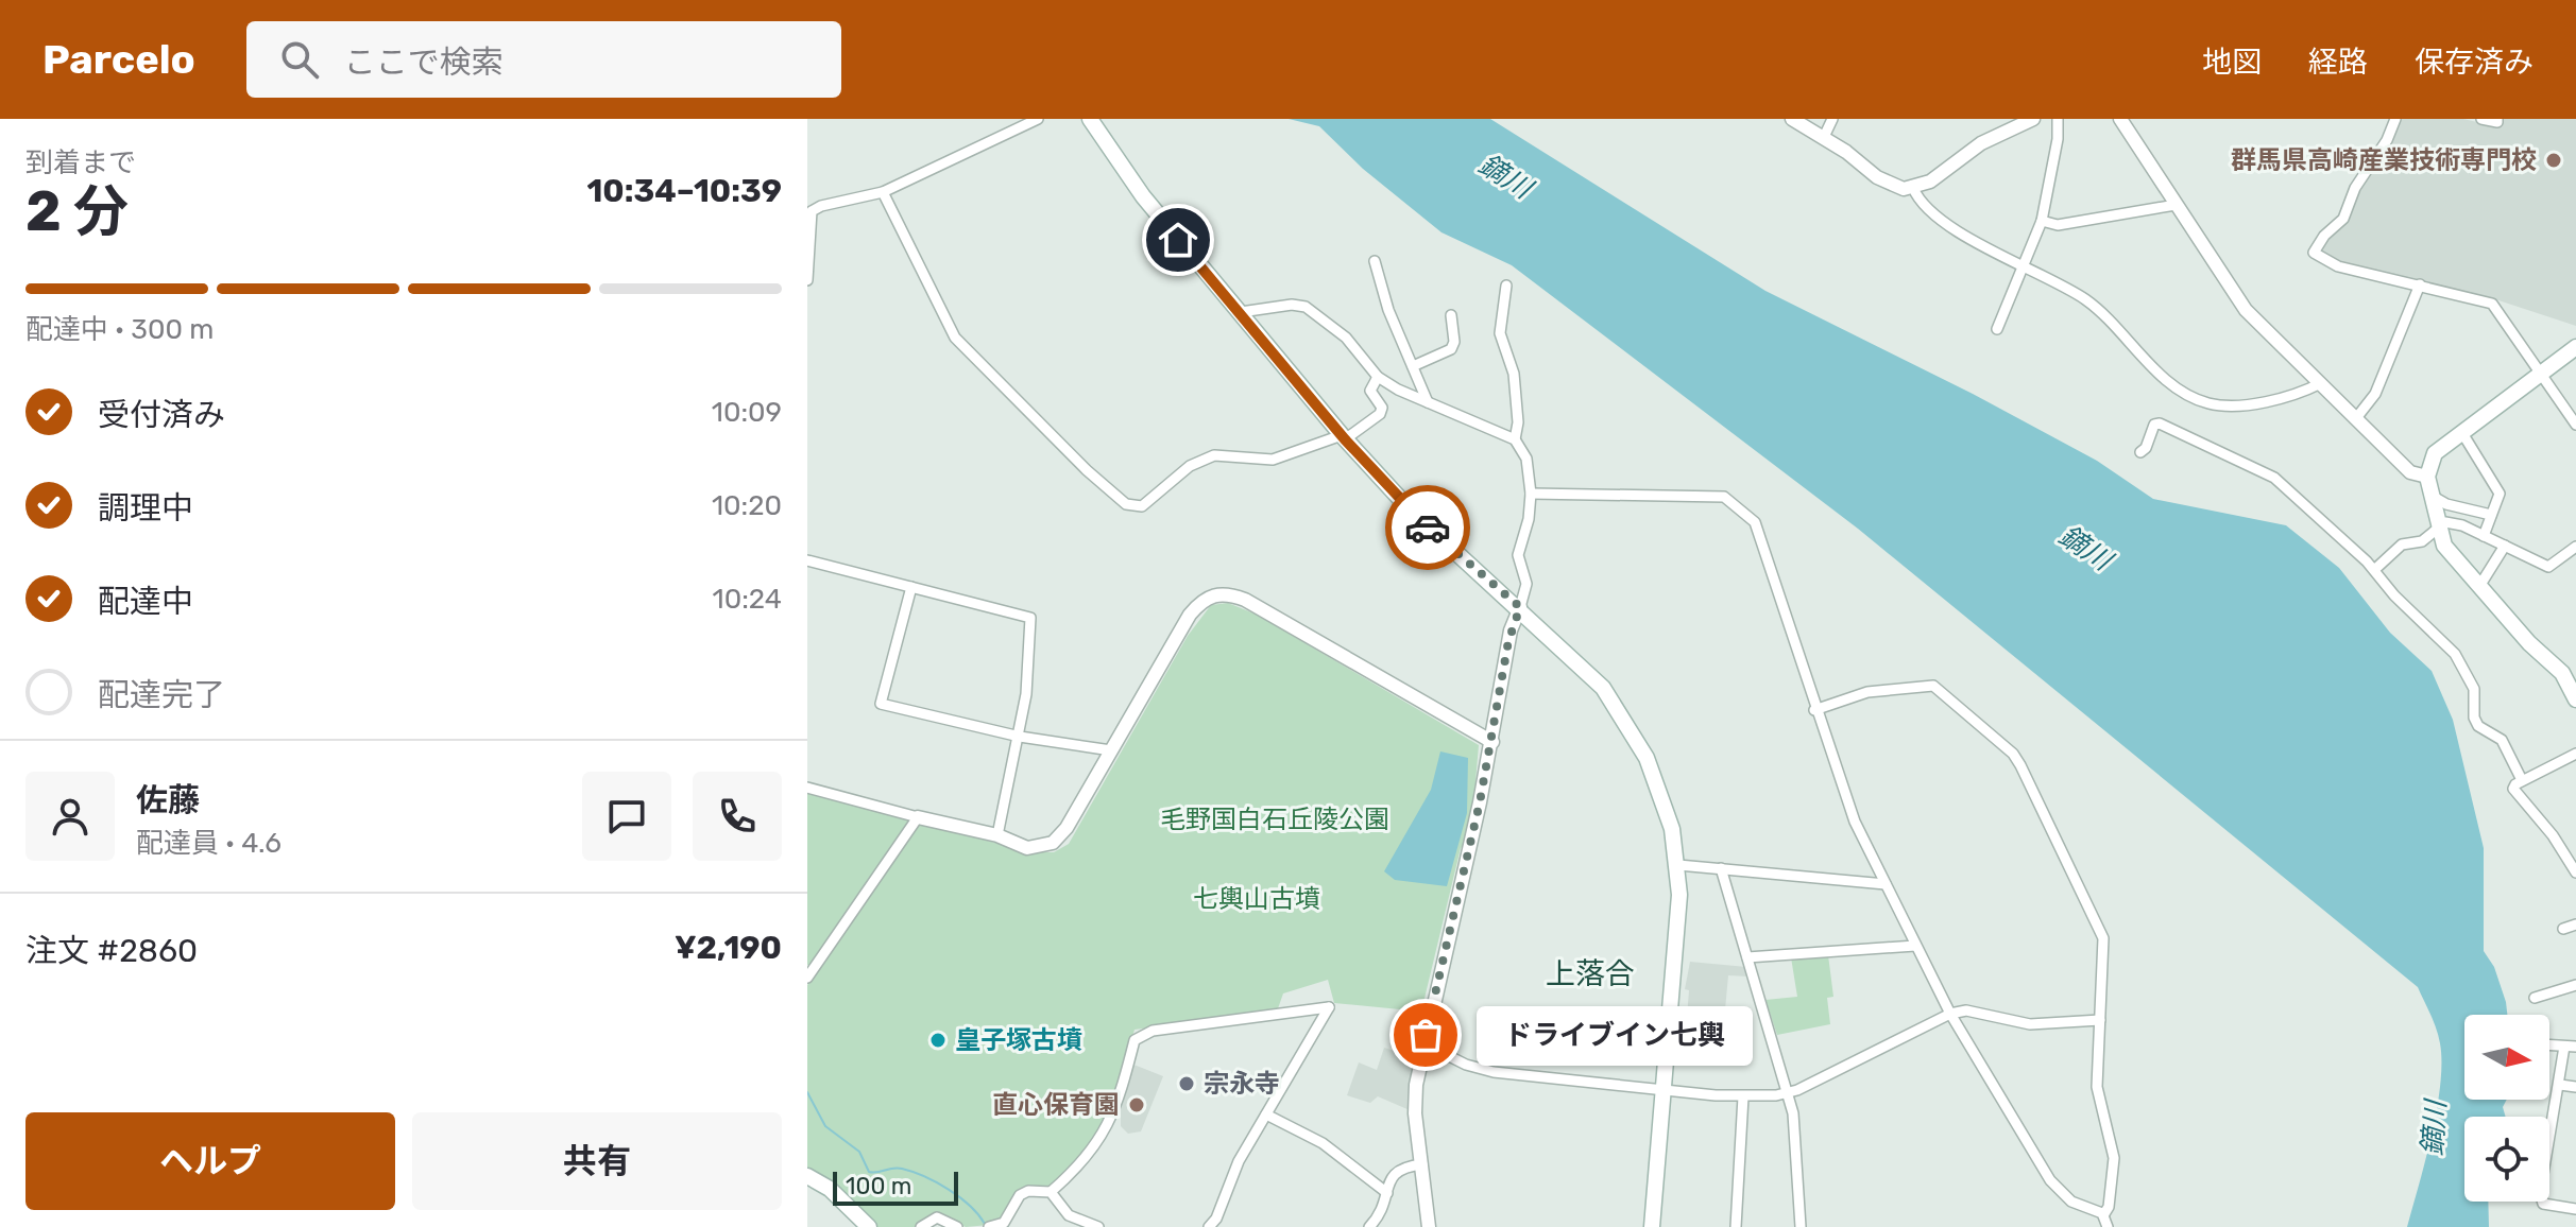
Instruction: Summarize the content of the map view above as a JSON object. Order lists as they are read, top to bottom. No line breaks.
{"districts":["上落合"],"water":["鏑川"],"parks":["毛野国白石丘陵公園","七輿山古墳"],"places":["群馬県高崎産業技術専門校","ドライブイン七輿","皇子塚古墳","宗永寺","直心保育園"],"scale_bar":"100 m","north":"right","page":{"header":"Parcelo","search":"ここで検索","nav":["地図","経路","保存済み"],"heading":["2 分","到着まで","10:34–10:39"],"panel":["佐藤","配達員 · 4.6","注文 #2860","¥2,190"],"bar":"配達中 · 300 m","list":[["受付済み","10:09"],["調理中","10:20"],["配達中","10:24"],"配達完了"],"bubble":"ドライブイン七輿","buttons":["ヘルプ","共有"],"scale":"100 m"}}
